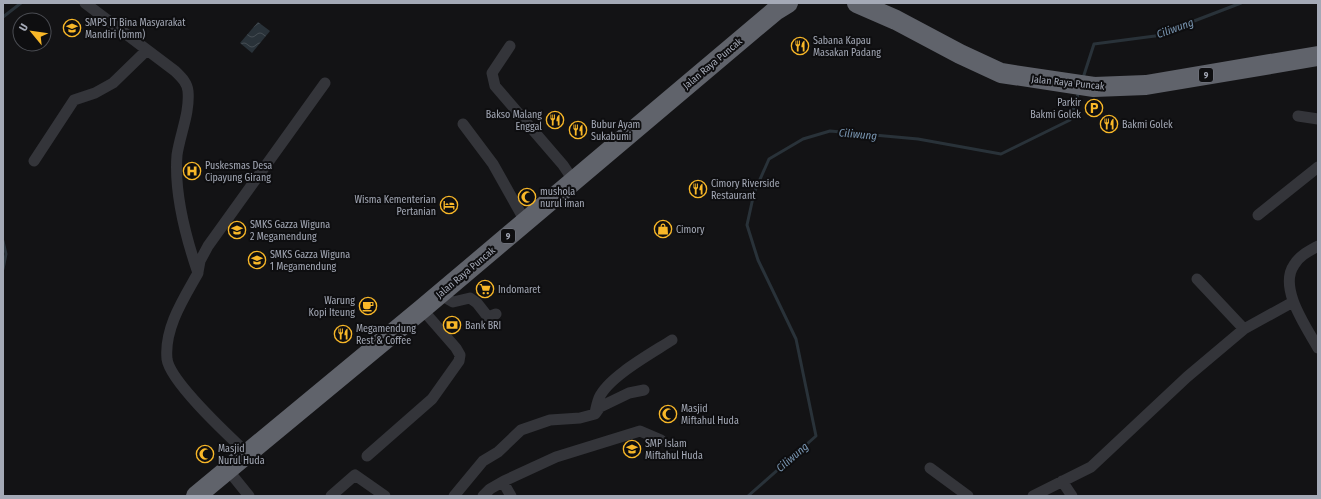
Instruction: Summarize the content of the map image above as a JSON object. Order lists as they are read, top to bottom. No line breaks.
{"streets":{"highway":["Jalan Raya Puncak","9"]},"water":["Ciliwung"],"places":{"school or university":["SMPS IT Bina Masyarakat Mandiri (bmm)","SMKS Gazza Wiguna 2 Megamendung","SMKS Gazza Wiguna 1 Megamendung","SMP Islam Miftahul Huda"],"restaurant":["Sabana Kapau Masakan Padang","Bakso Malang Enggal","Bakmi Golek","Bubur Ayam Sukabumi","Cimory Riverside Restaurant","Megamendung Rest & Coffee"],"parking":["Parkir Bakmi Golek"],"hospital":["Puskesmas Desa Cipayung Girang"],"mosque":["mushola nurul iman","Masjid Miftahul Huda","Masjid Nurul Huda"],"hotel":["Wisma Kementerian Pertanian"],"shop":["Cimory"],"supermarket":["Indomaret"],"cafe":["Warung Kopi Iteung"],"bank":["Bank BRI"]},"north":"top left"}
